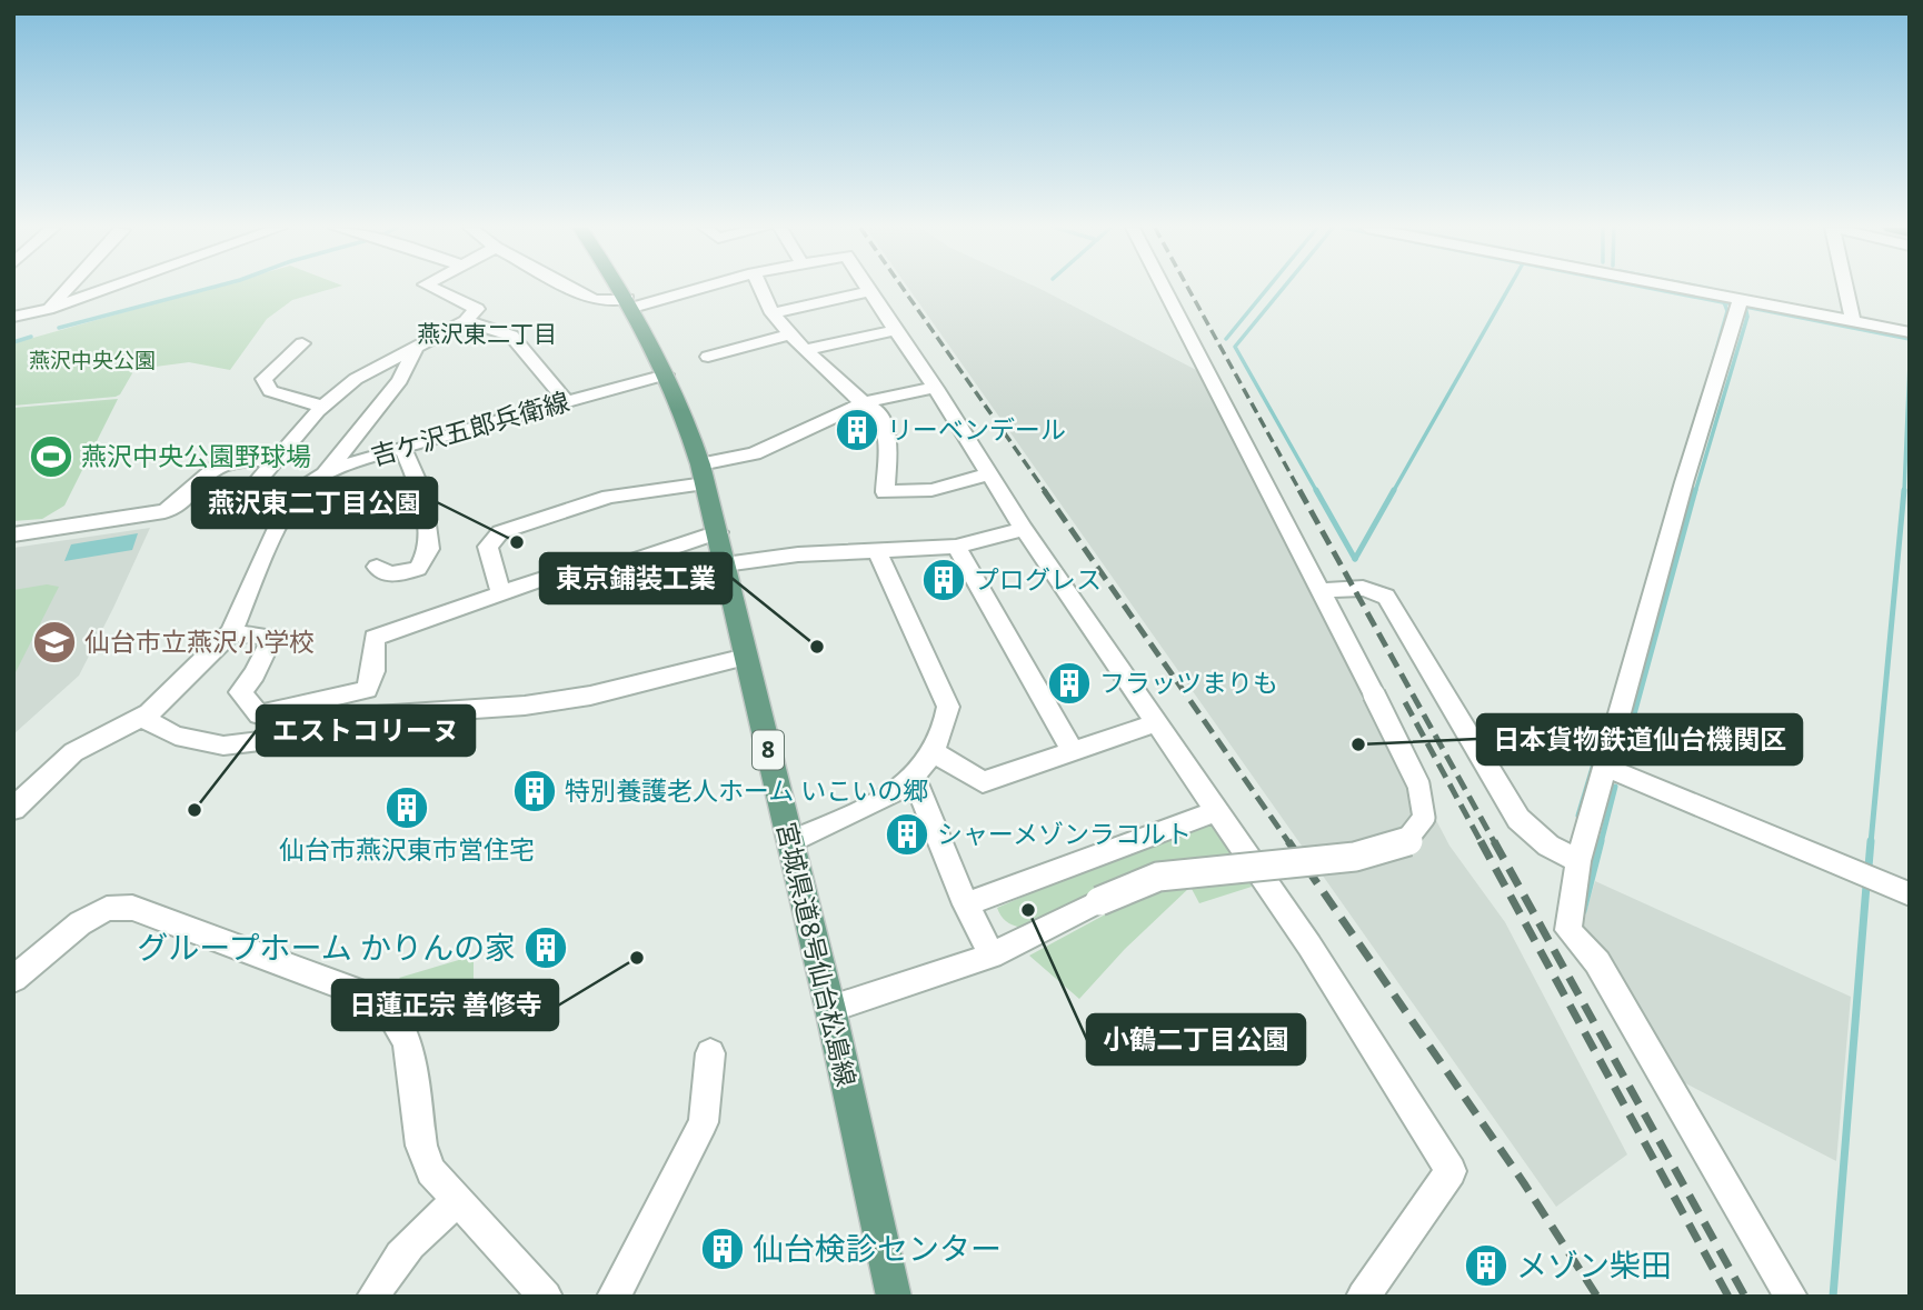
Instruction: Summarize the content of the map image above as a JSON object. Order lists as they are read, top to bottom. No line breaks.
{"streets":{"main road":["8","宮城県道8号仙台松島線"],"street":["吉ケ沢五郎兵衛線"]},"crossings":[["吉ケ沢五郎兵衛線","宮城県道8号仙台松島線"]],"districts":["燕沢東二丁目"],"parks":["燕沢中央公園"],"places":{"building":["リーベンデール","プログレス","フラッツまりも","特別養護老人ホーム いこいの郷","仙台市燕沢東市営住宅","シャーメゾンラコルト","グループホーム かりんの家","仙台検診センター","メゾン柴田"],"sports":["燕沢中央公園野球場"],"other":["燕沢東二丁目公園","東京鋪装工業","日本貨物鉄道仙台機関区","エストコリーヌ","小鶴二丁目公園","日蓮正宗 善修寺"],"school or university":["仙台市立燕沢小学校"]}}
